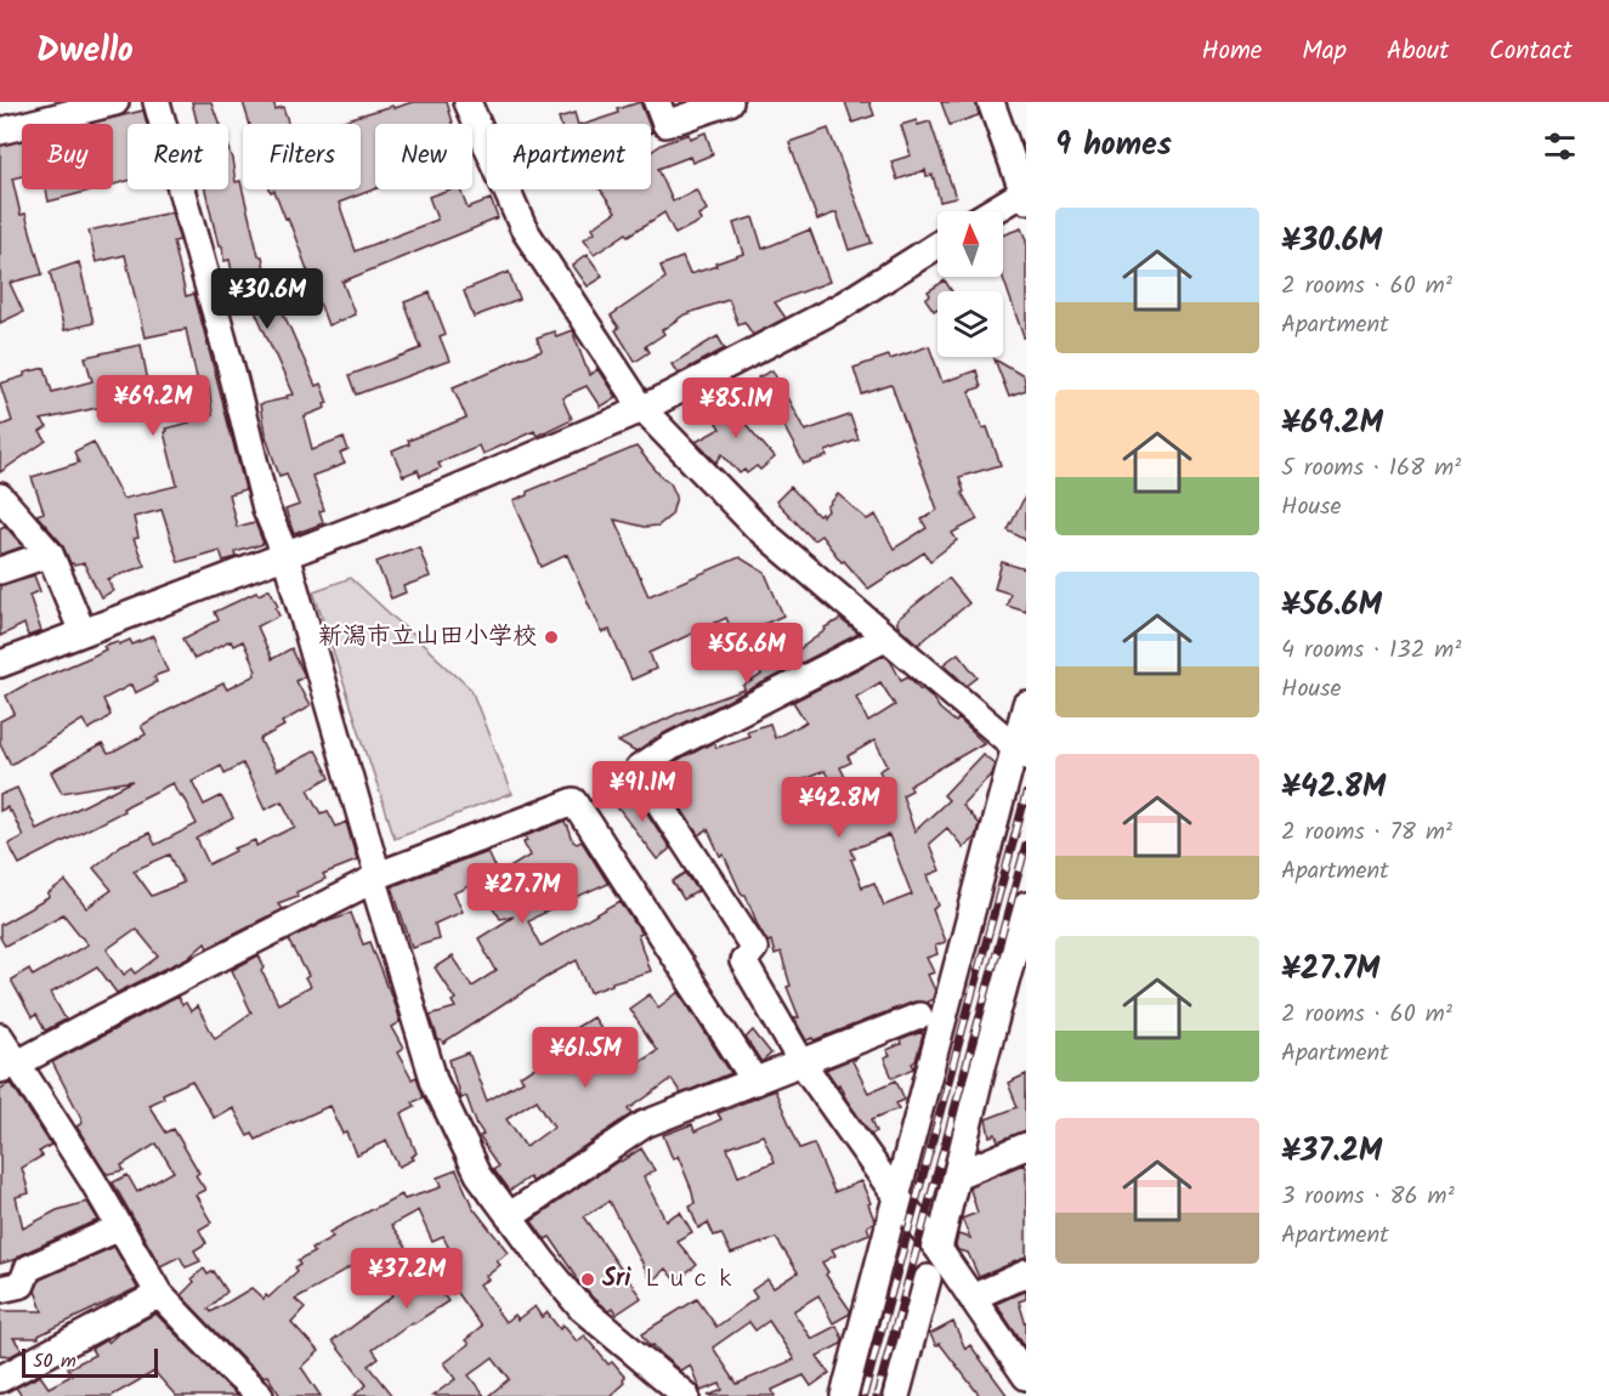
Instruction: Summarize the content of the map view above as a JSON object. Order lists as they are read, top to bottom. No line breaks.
{"places":["新潟市立山田小学校","Sri Ｌｕｃｋ"],"scale_bar":"50 m","north":"top","page":{"header":"Dwello","nav":["Home","Map","About","Contact"],"heading":"9 homes","chip":["Buy","Rent","Filters","New","Apartment"],"list":[{"name":"¥30.6M","note":"2 rooms · 60 m² · Apartment"},{"name":"¥69.2M","note":"5 rooms · 168 m² · House"},{"name":"¥56.6M","note":"4 rooms · 132 m² · House"},{"name":"¥42.8M","note":"2 rooms · 78 m² · Apartment"},{"name":"¥27.7M","note":"2 rooms · 60 m² · Apartment"},{"name":"¥37.2M","note":"3 rooms · 86 m² · Apartment"}],"price":["¥30.6M","¥69.2M","¥85.1M","¥56.6M","¥91.1M","¥42.8M","¥27.7M","¥61.5M","¥37.2M"],"scale":"50 m"}}
